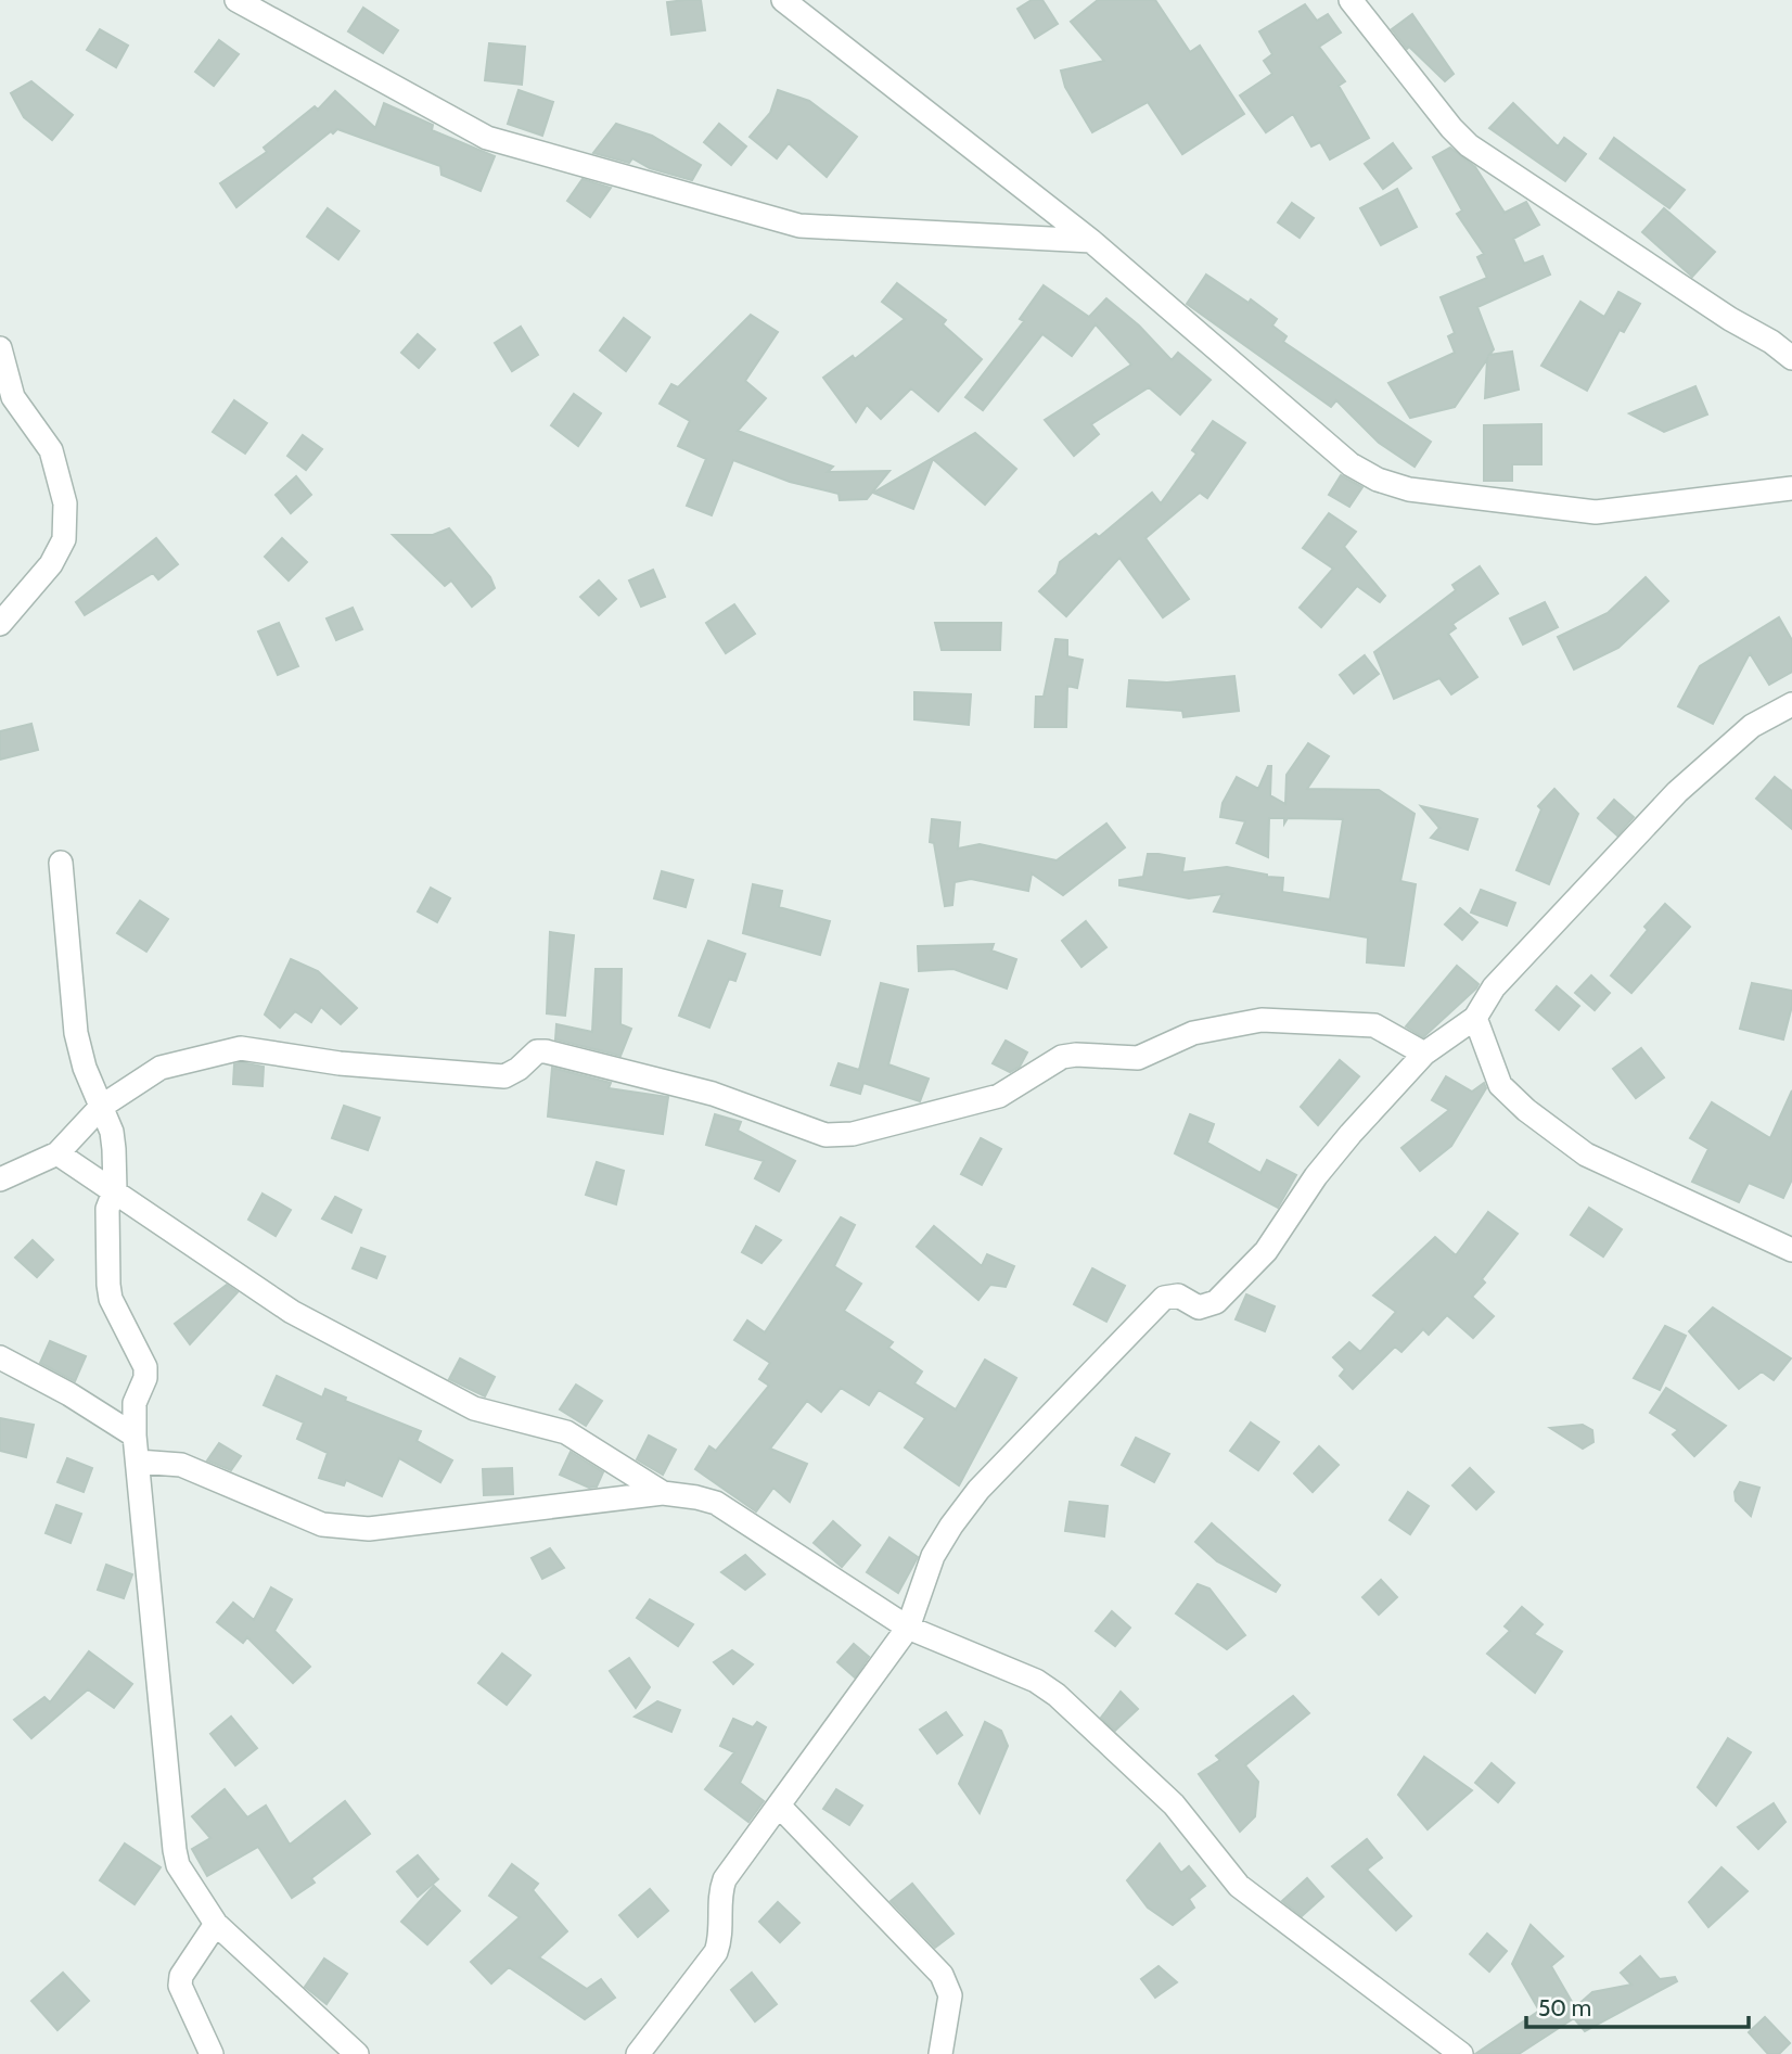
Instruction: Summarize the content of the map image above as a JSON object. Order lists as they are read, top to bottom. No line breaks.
{"scale_bar":"50 m"}
